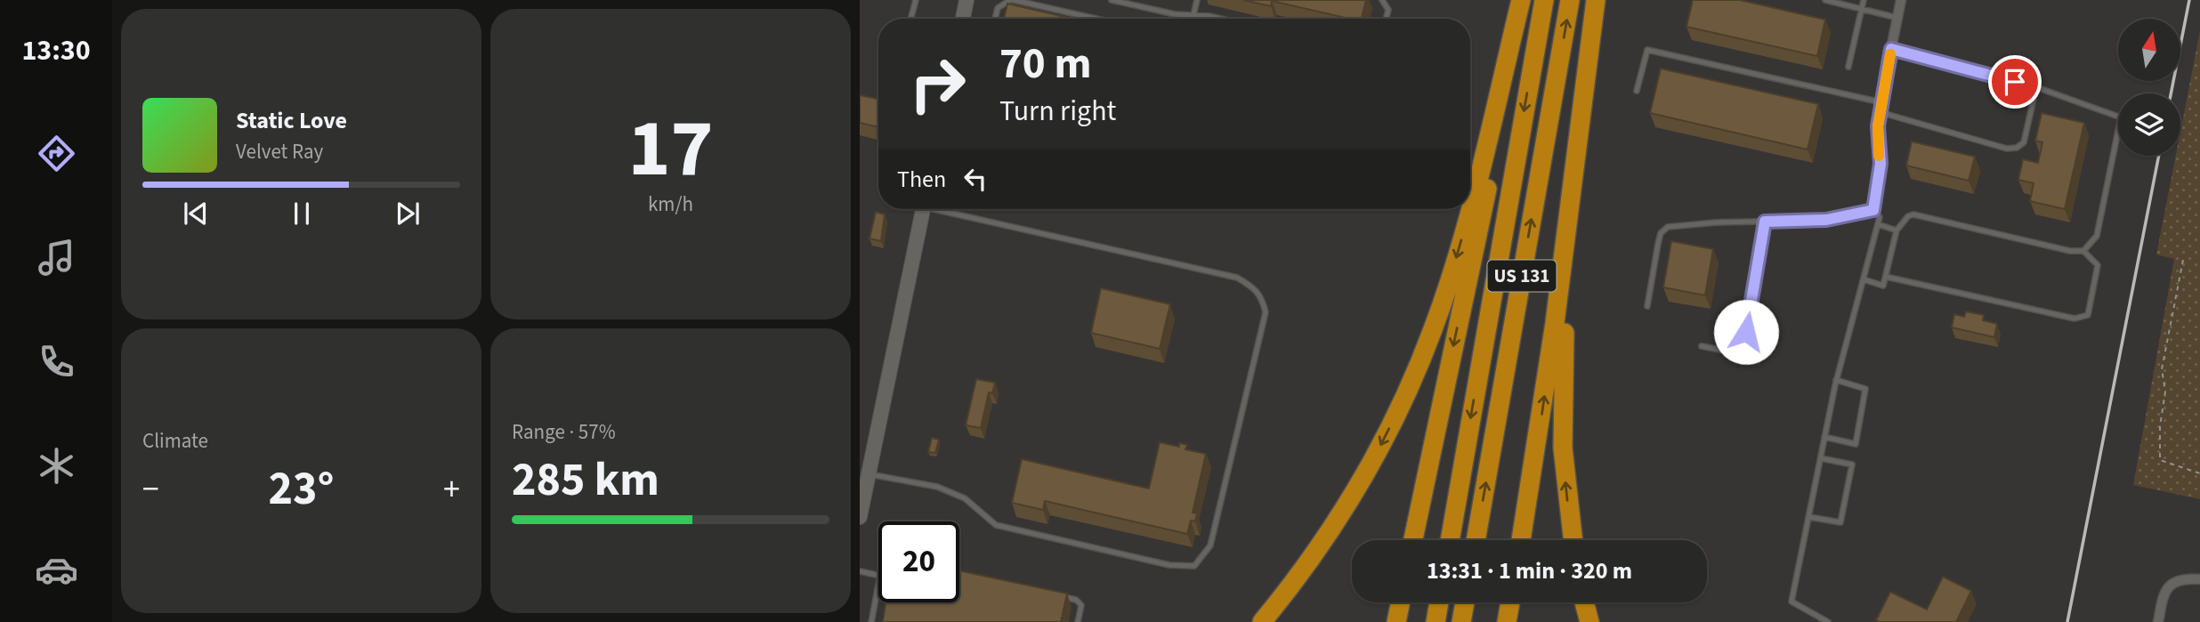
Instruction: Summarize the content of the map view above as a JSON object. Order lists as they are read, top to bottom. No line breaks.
{"streets":{"highway":["US 131"]},"north":"top","page":{"tabs":"13:30","tile":[["17","km/h"],"Climate",["Range · 57%","285 km"]],"turn":["70 m","Turn right"],"song":["Static Love","Velvet Ray"],"then":"Then","heat":["−","23°","+"],"limit":"20","trip":"13:31 · 1 min · 320 m"}}
